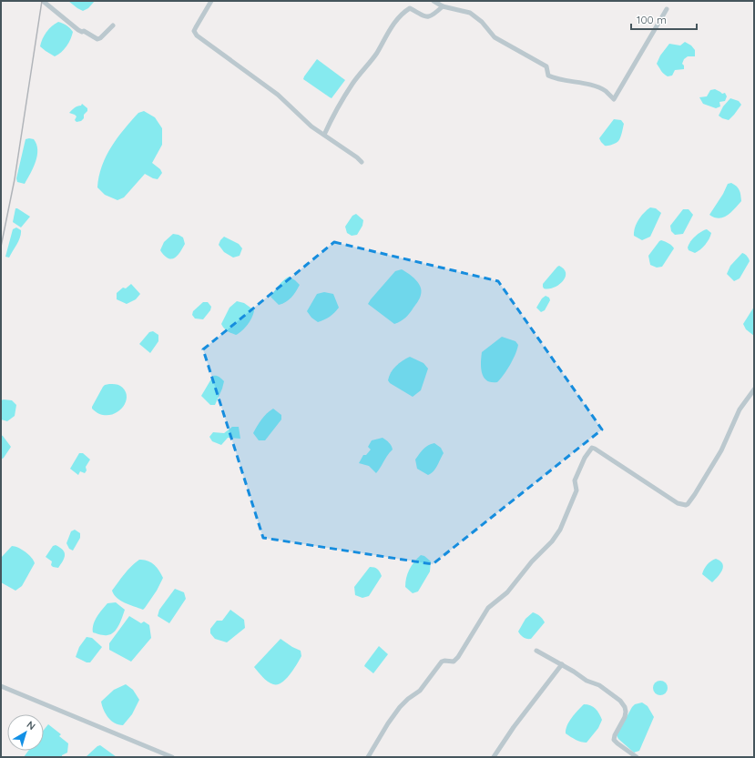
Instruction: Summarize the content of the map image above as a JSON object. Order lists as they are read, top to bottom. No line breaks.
{"scale_bar":"100 m","north":"top right"}
